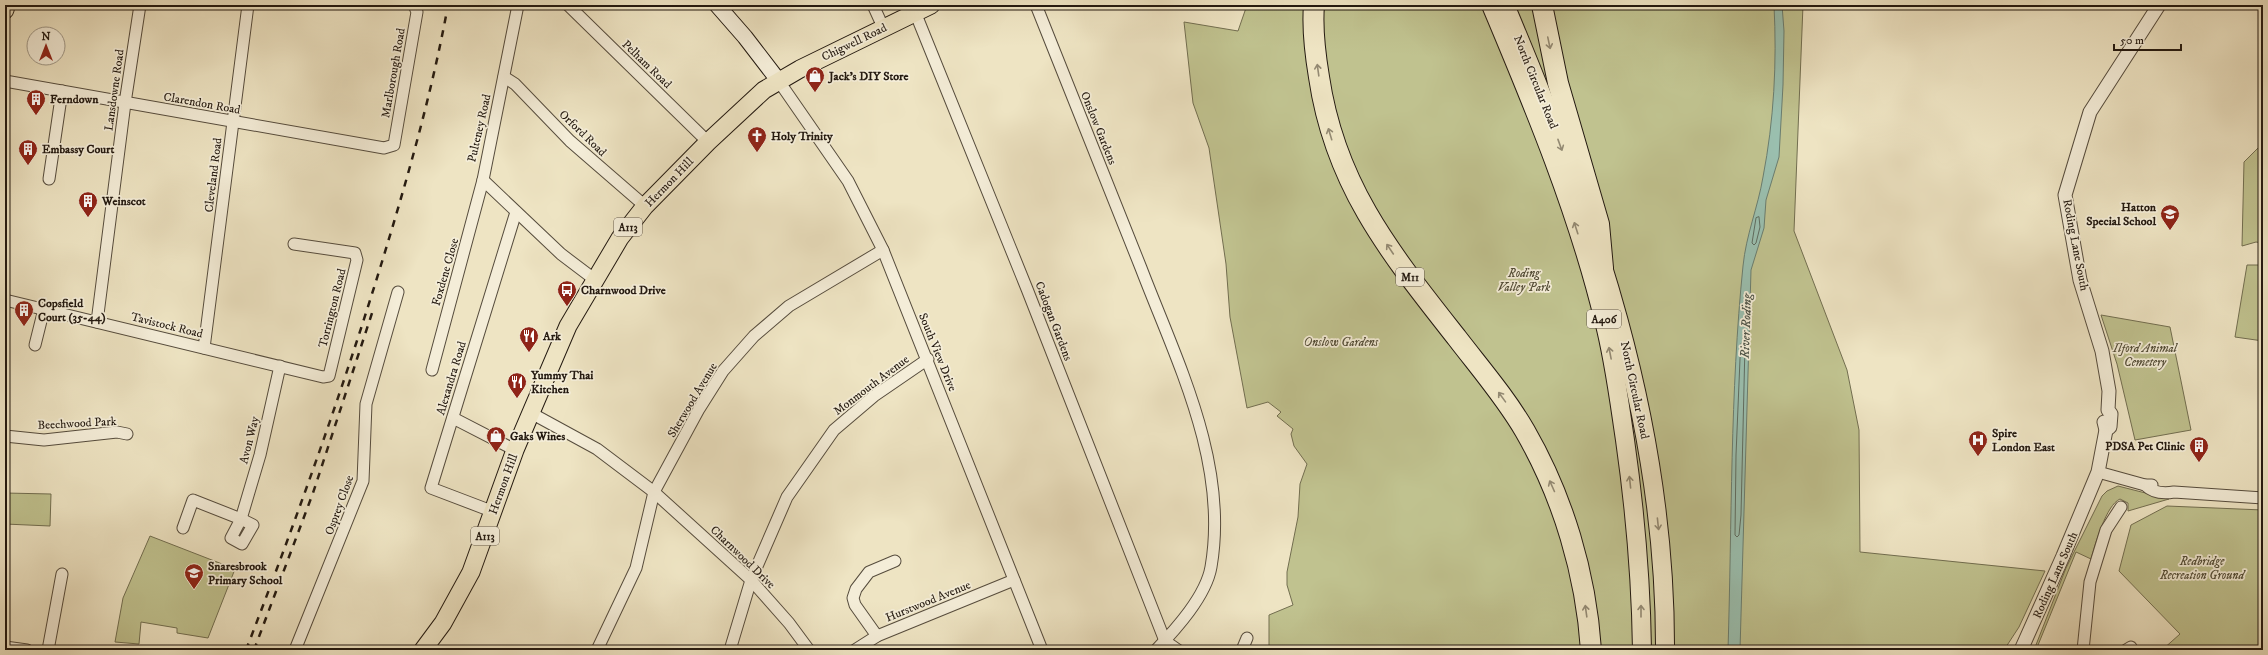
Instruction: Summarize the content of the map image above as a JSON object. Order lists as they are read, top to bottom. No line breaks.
{"streets":{"highway":["North Circular Road","M11","A406"],"main road":["Chigwell Road","Hermon Hill","A113"],"street":["Pelham Road","Marlborough Road","Lansdowne Road","Clarendon Road","Pulteney Road","Onslow Gardens","Orford Road","Cleveland Road","Roding Lane South","Foxdene Close","Torrington Road","Cadogan Gardens","Tavistock Road","South View Drive","Alexandra Road","Monmouth Avenue","Sherwood Avenue","Beechwood Park","Avon Way","Osprey Close","Charnwood Drive","Hurstwood Avenue"]},"crossings":[["Chigwell Road","Hermon Hill"],["Chigwell Road","Cadogan Gardens"],["Chigwell Road","South View Drive"],["Pelham Road","Hermon Hill"],["Marlborough Road","Clarendon Road"],["Lansdowne Road","Clarendon Road"],["Lansdowne Road","Tavistock Road"],["Clarendon Road","Cleveland Road"],["Pulteney Road","Orford Road"],["Pulteney Road","Hermon Hill"],["Pulteney Road","Foxdene Close"],["Pulteney Road","Alexandra Road"],["Onslow Gardens","Cadogan Gardens"],["Orford Road","Hermon Hill"],["Cleveland Road","Tavistock Road"],["Hermon Hill","South View Drive"],["Hermon Hill","Alexandra Road"],["Hermon Hill","Charnwood Drive"],["Torrington Road","Tavistock Road"],["Tavistock Road","Avon Way"],["South View Drive","Monmouth Avenue"],["South View Drive","Sherwood Avenue"],["South View Drive","Hurstwood Avenue"],["Monmouth Avenue","Charnwood Drive"],["Sherwood Avenue","Charnwood Drive"]],"water":["River Roding"],"parks":["Roding Valley Park","Onslow Gardens","Ilford Animal Cemetery","Redbridge Recreation Ground"],"places":{"shop":["Jack's DIY Store","Gaks Wines"],"building":["Ferndown","Embassy Court","Weinscot","Copsfield Court (35-44)","PDSA Pet Clinic"],"church":["Holy Trinity"],"school or university":["Hatton Special School","Snaresbrook Primary School"],"bus stop":["Charnwood Drive"],"restaurant":["Ark","Yummy Thai Kitchen"],"hospital":["Spire London East"]},"scale_bar":"50 m","north":"top"}
